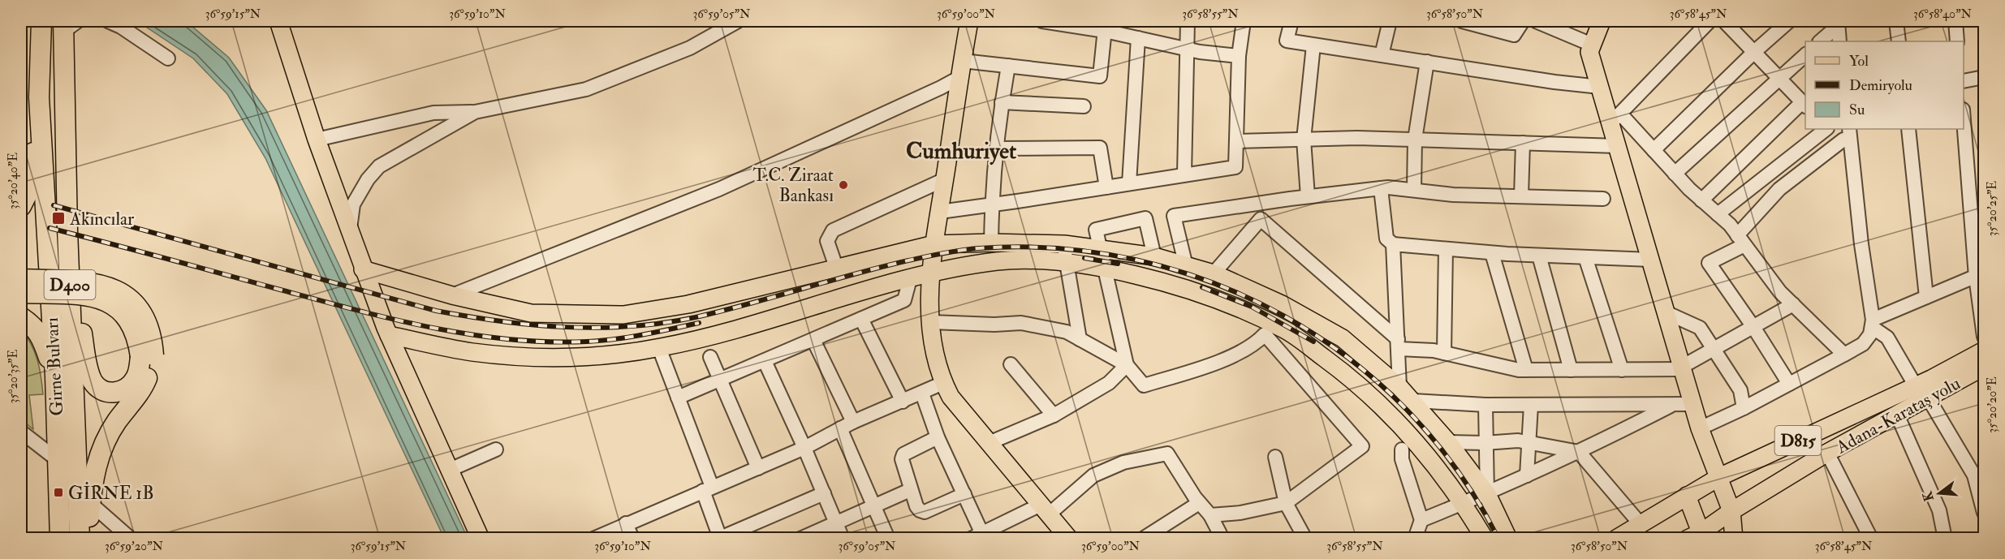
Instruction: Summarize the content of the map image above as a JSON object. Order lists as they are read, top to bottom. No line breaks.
{"streets":{"highway":["D400","Girne Bulvarı"],"main road":["Adana-Karataş yolu","D815"]},"districts":["Cumhuriyet"],"places":{"other":["T.C. Ziraat Bankası"],"transit":["Akıncılar","GİRNE 1B"]},"legend":["Yol","Demiryolu","Su"],"north":"left","coordinates":["36°59'15\"N","36°59'10\"N","36°59'05\"N","36°59'00\"N","36°58'55\"N","36°58'50\"N","36°58'45\"N","36°58'40\"N","35°20'40\"E","35°20'25\"E","35°20'35\"E","35°20'20\"E","36°59'20\"N"]}
